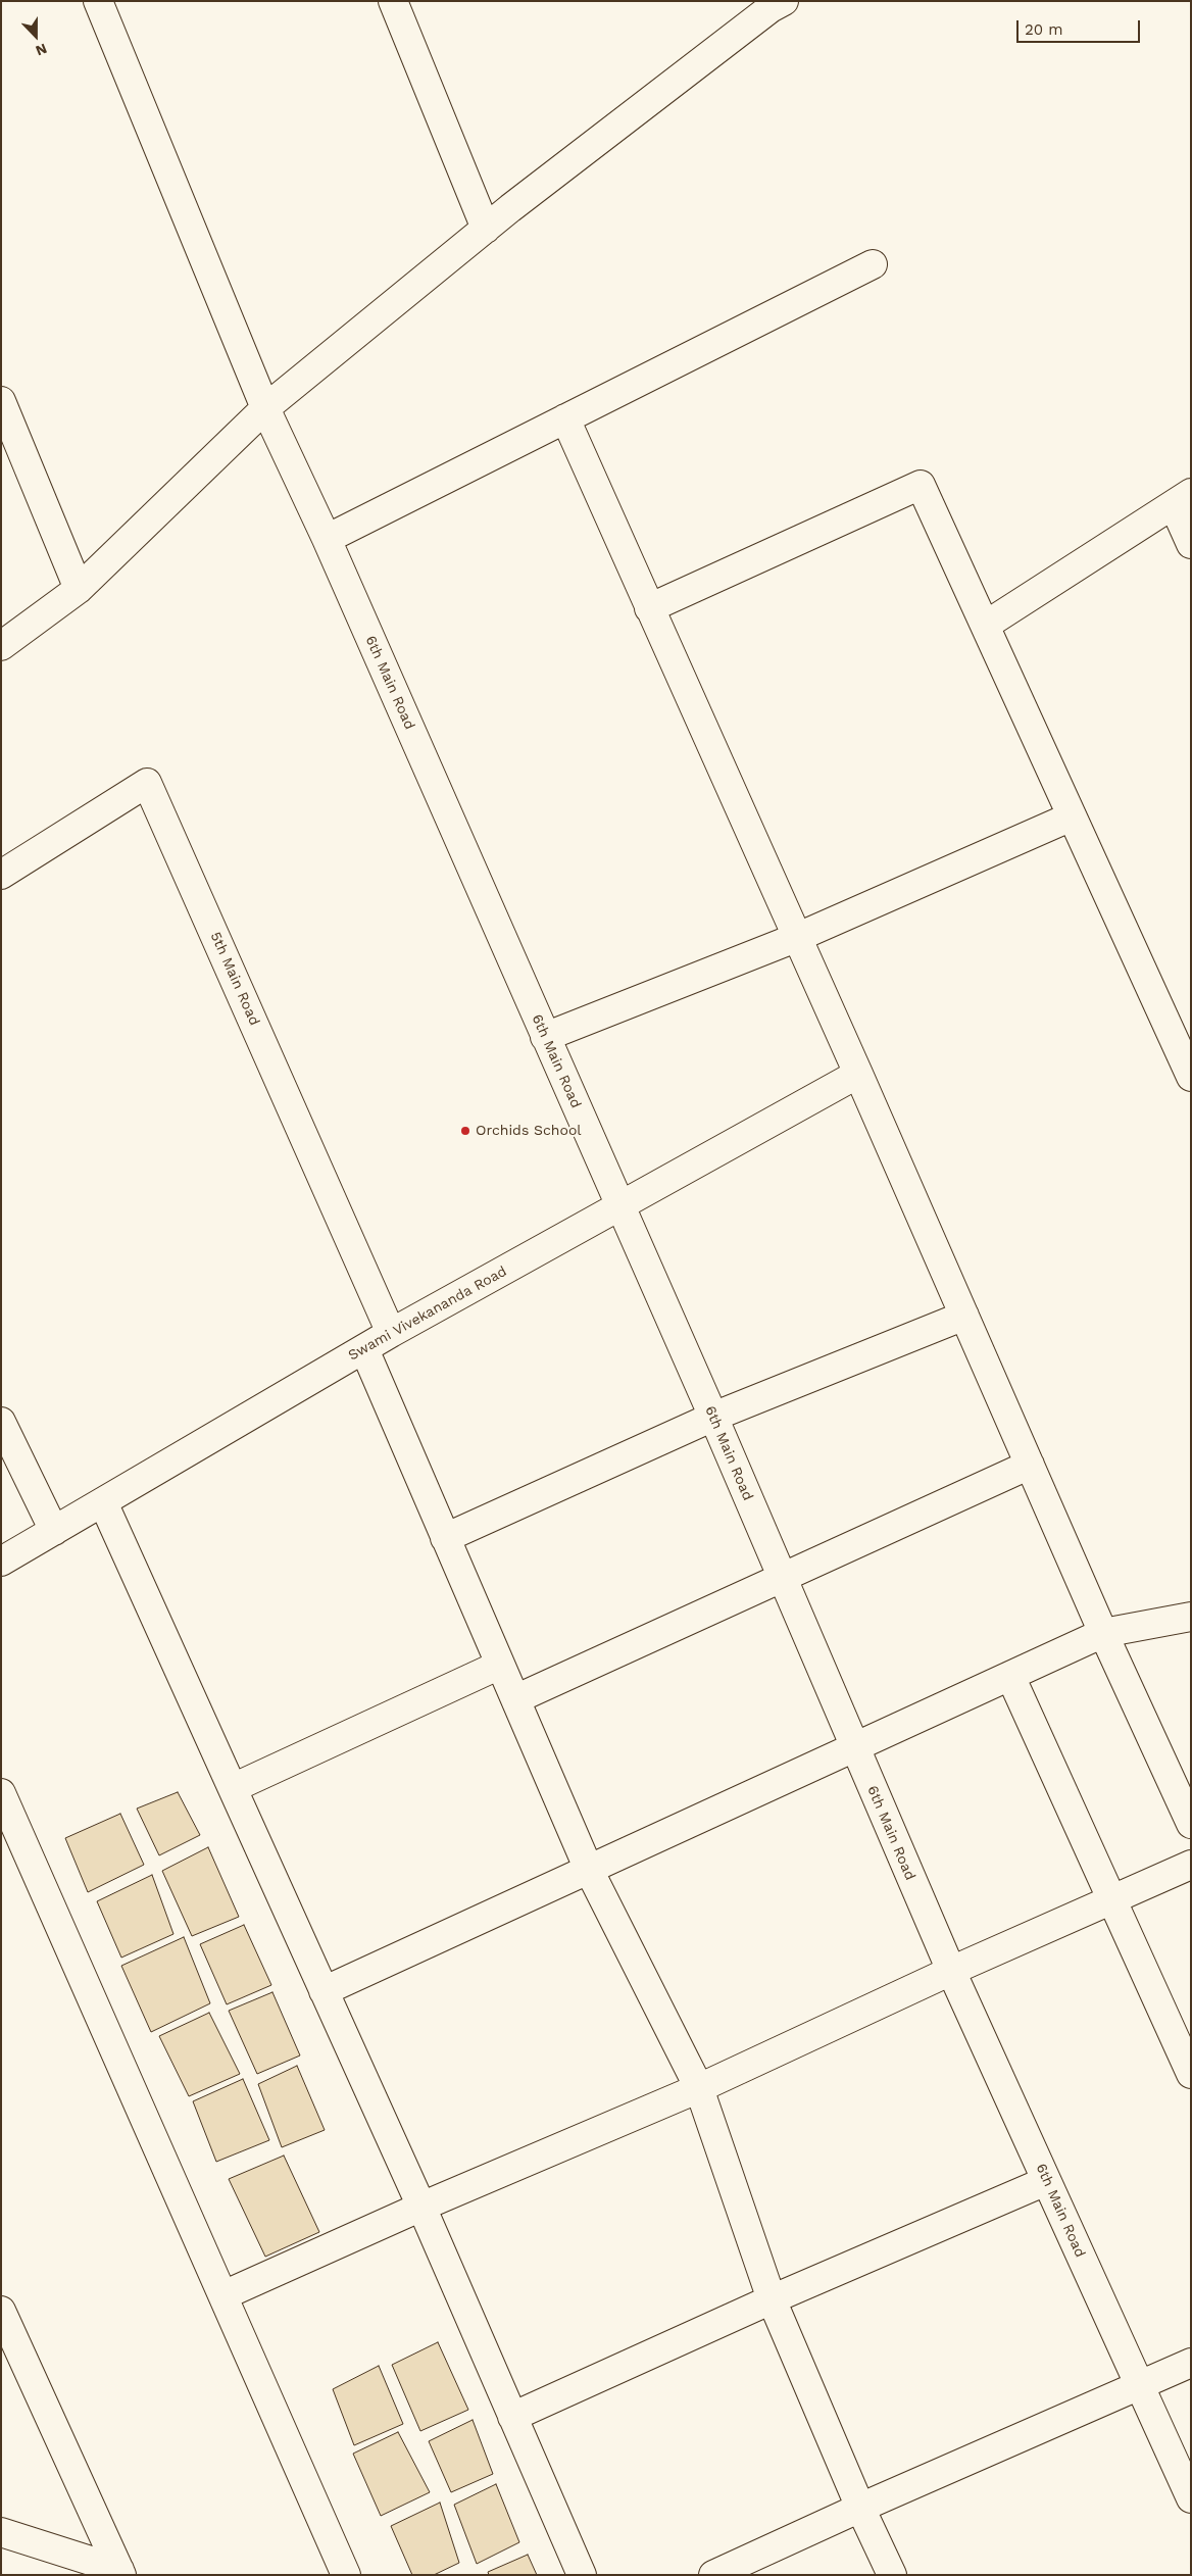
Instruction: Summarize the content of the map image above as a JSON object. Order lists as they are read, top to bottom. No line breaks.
{"streets":{"street":["6th Main Road","5th Main Road","Swami Vivekananda Road"]},"crossings":[["6th Main Road","Swami Vivekananda Road"],["5th Main Road","Swami Vivekananda Road"]],"places":["Orchids School"],"scale_bar":"20 m","north":"bottom"}
